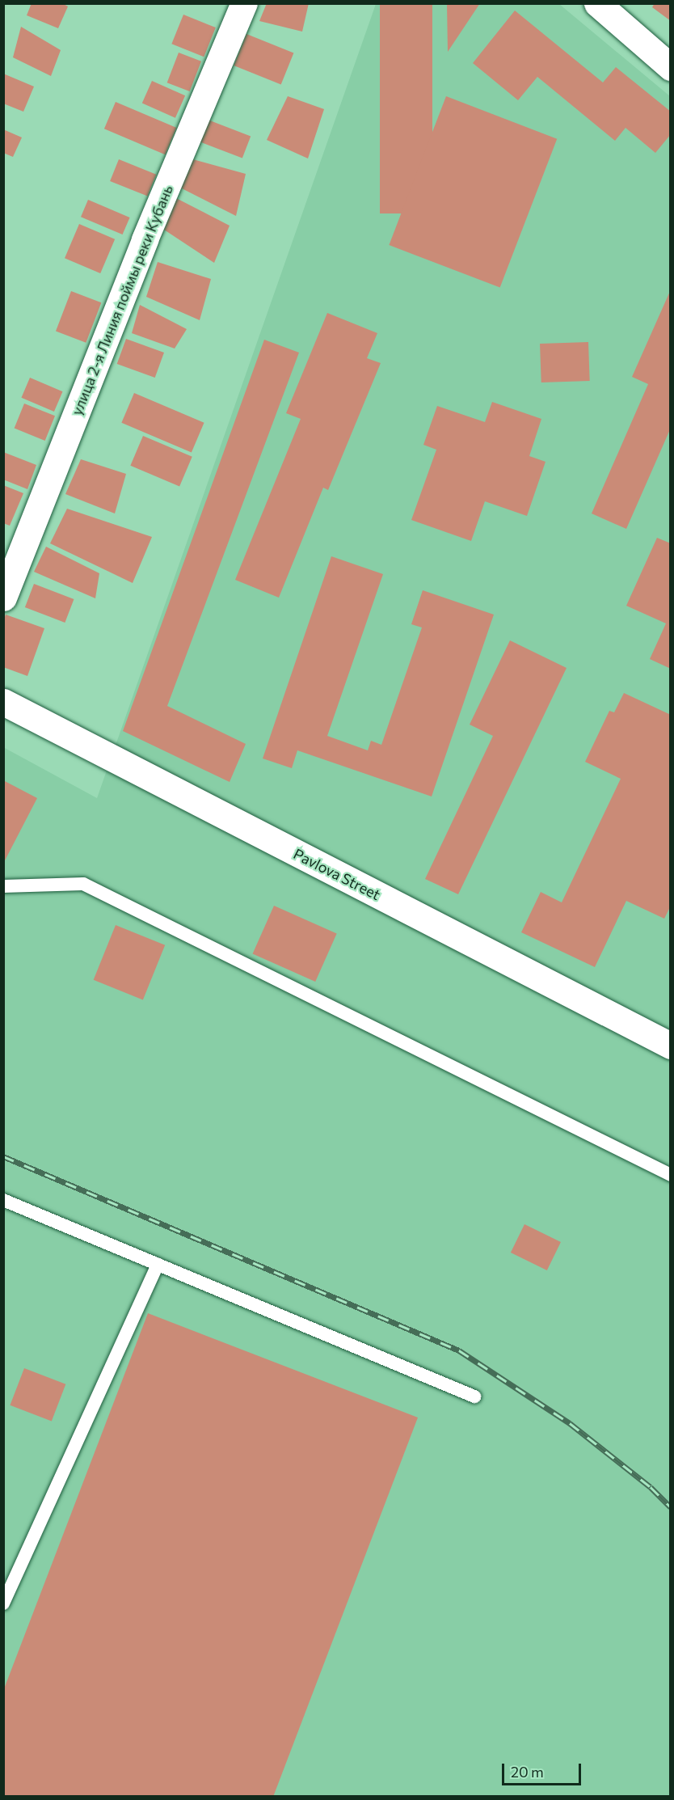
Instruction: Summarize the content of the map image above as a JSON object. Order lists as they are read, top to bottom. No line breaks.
{"streets":{"street":["улица 2-я Линия поймы реки Кубань","Pavlova Street"]},"scale_bar":"20 m"}
